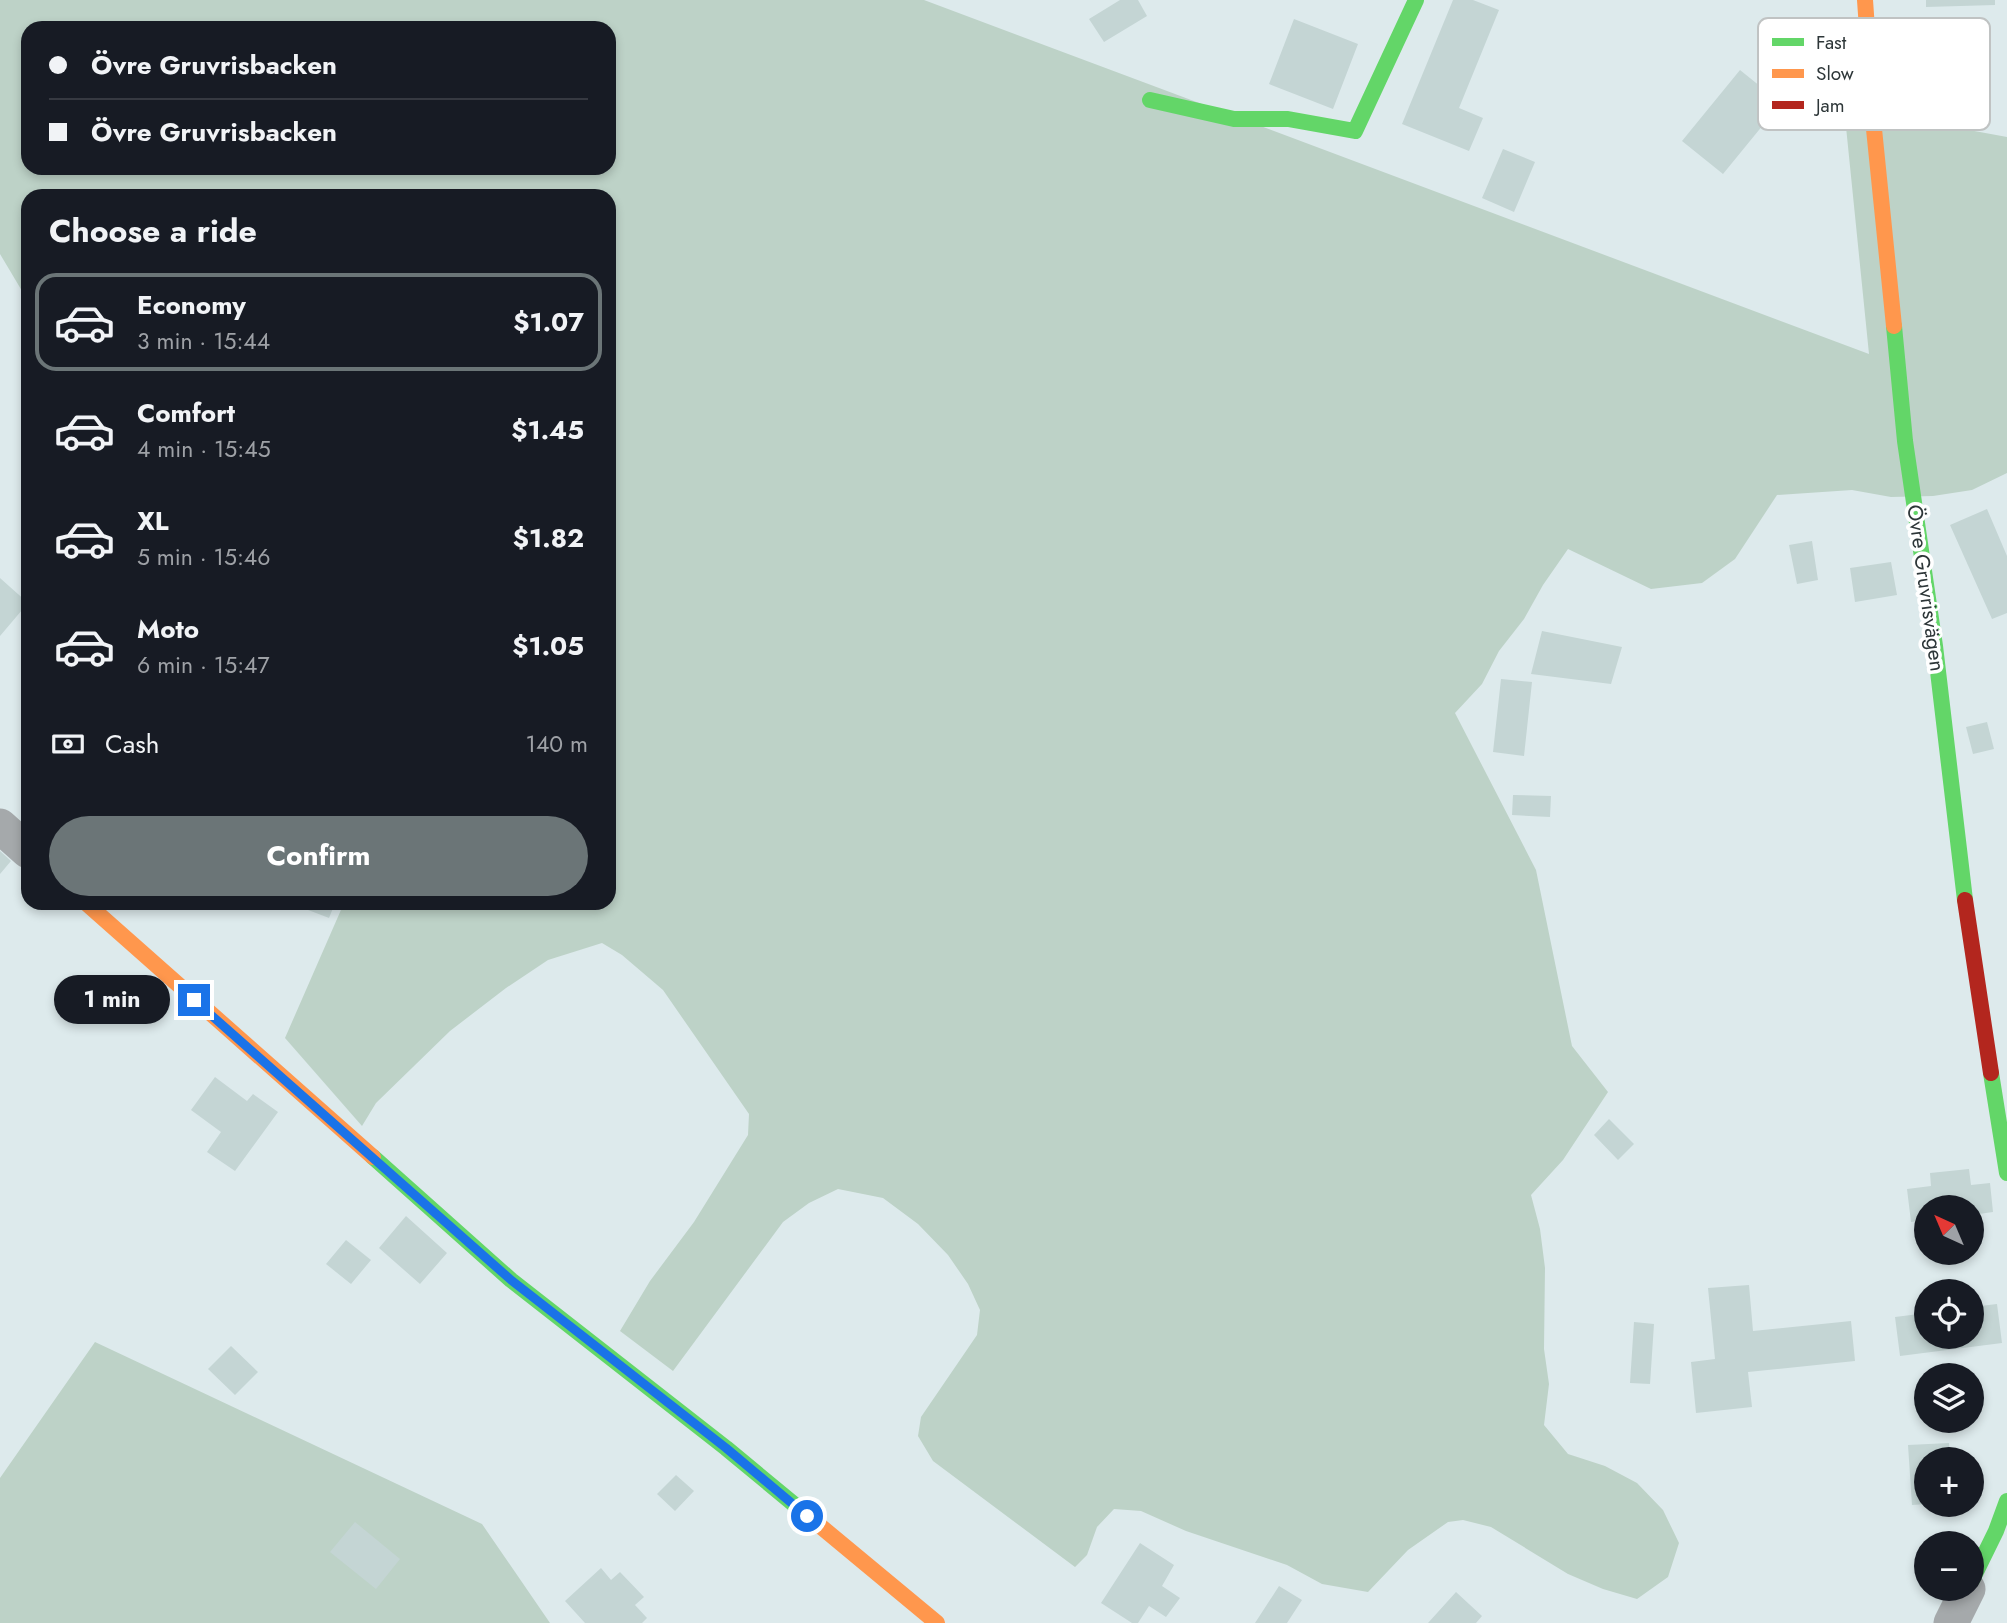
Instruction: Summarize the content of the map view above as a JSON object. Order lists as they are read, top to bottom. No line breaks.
{"streets":{"street":["Övre Gruvrisvägen"]},"legend":["Fast","Slow","Jam"],"north":"top left","page":{"banner":["Övre Gruvrisbacken","Övre Gruvrisbacken"],"heading":"Choose a ride","list":[{"name":"Economy","note":"3 min · 15:44","value":"$1.07"},{"name":"Comfort","note":"4 min · 15:45","value":"$1.45"},{"name":"XL","note":"5 min · 15:46","value":"$1.82"},{"name":"Moto","note":"6 min · 15:47","value":"$1.05"}],"pay":["Cash","140 m"],"buttons":"Confirm","bubble":"1 min","map_buttons":["+","−"]}}
